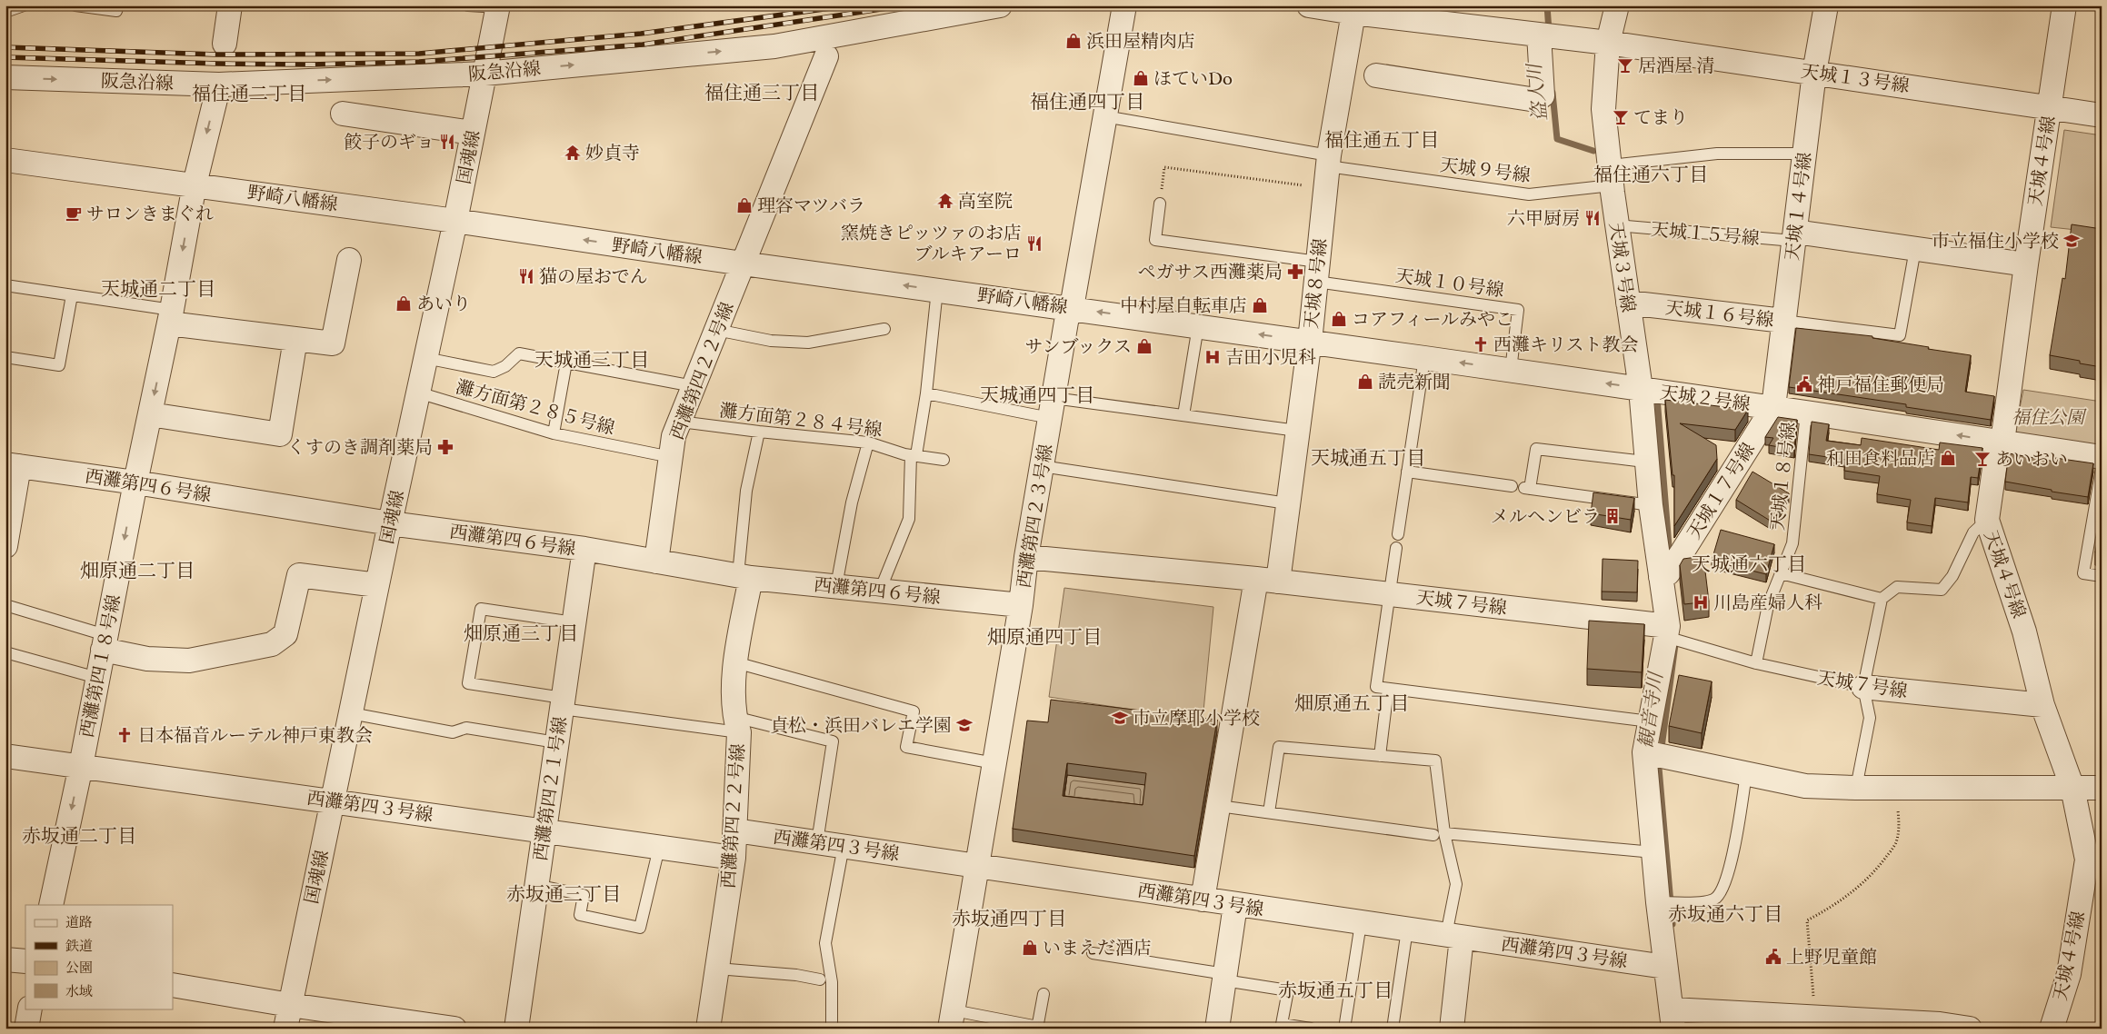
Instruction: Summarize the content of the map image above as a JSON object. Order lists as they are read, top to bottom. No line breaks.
{"streets":{"street":["阪急沿線","天城１３号線","国魂線","天城４号線","野崎八幡線","天城１４号線","天城１５号線","天城３号線","天城８号線","天城１６号線","西灘第四２２号線","天城２号線","西灘第四６号線","天城１７号線","西灘第四２３号線","天城７号線","西灘第四１８号線","西灘第四２１号線","西灘第四３号線"],"lane":["天城９号線","天城１０号線","灘方面第２８５号線","灘方面第２８４号線","天城１８号線"]},"crossings":[["阪急沿線","国魂線"],["阪急沿線","西灘第四１８号線"],["天城１３号線","天城４号線"],["天城１３号線","天城１４号線"],["天城１３号線","天城３号線"],["天城１３号線","天城８号線"],["国魂線","野崎八幡線"],["国魂線","灘方面第２８５号線"],["国魂線","西灘第四６号線"],["国魂線","西灘第四３号線"],["天城４号線","天城１５号線"],["天城４号線","天城２号線"],["天城４号線","天城７号線"],["天城９号線","天城１４号線"],["天城９号線","天城３号線"],["天城９号線","天城８号線"],["天城９号線","西灘第四２３号線"],["野崎八幡線","天城８号線"],["野崎八幡線","西灘第四２２号線"],["野崎八幡線","天城２号線"],["野崎八幡線","西灘第四２３号線"],["野崎八幡線","西灘第四１８号線"],["天城１４号線","天城１５号線"],["天城１４号線","天城１６号線"],["天城１４号線","天城２号線"],["天城１４号線","天城１７号線"],["天城１５号線","天城３号線"],["天城３号線","天城１６号線"],["天城３号線","天城２号線"],["天城３号線","天城１７号線"],["天城３号線","天城７号線"],["天城３号線","西灘第四３号線"],["天城１０号線","天城８号線"],["天城１０号線","天城２号線"],["天城８号線","天城２号線"],["天城８号線","天城７号線"],["天城８号線","西灘第四３号線"],["西灘第四２２号線","灘方面第２８５号線"],["西灘第四２２号線","灘方面第２８４号線"],["西灘第四２２号線","西灘第四６号線"],["西灘第四２２号線","西灘第四３号線"],["天城２号線","天城１８号線"],["天城２号線","天城１７号線"],["天城１８号線","天城７号線"],["西灘第四６号線","西灘第四２３号線"],["西灘第四６号線","西灘第四１８号線"],["西灘第四６号線","西灘第四２１号線"],["西灘第四２３号線","西灘第四３号線"],["西灘第四１８号線","西灘第四３号線"],["西灘第四２１号線","西灘第四３号線"]],"one_way":["阪急沿線","野崎八幡線","天城２号線","西灘第四１８号線"],"districts":["福住通三丁目","福住通二丁目","福住通四丁目","福住通五丁目","福住通六丁目","天城通二丁目","天城通三丁目","天城通四丁目","天城通五丁目","天城通六丁目","畑原通二丁目","畑原通三丁目","畑原通四丁目","畑原通五丁目","赤坂通二丁目","赤坂通三丁目","赤坂通六丁目","赤坂通四丁目","赤坂通五丁目"],"water":["盗人川","観音寺川"],"parks":["福住公園"],"places":{"shop":["浜田屋精肉店","ほていDo","理容マツバラ","あいり","中村屋自転車店","コアフィールみやこ","サンブックス","読売新聞","和田食料品店","いまえだ酒店"],"bar":["居酒屋 清","てまり","あいおい"],"restaurant":["餃子のギョ","六甲厨房","窯焼きピッツァのお店 ブルキアーロ","猫の屋おでん"],"temple":["妙貞寺","高室院"],"cafe":["サロンきまぐれ"],"school or university":["市立福住小学校","市立摩耶小学校","貞松・浜田バレエ学園"],"pharmacy":["ペガサス西灘薬局","くすのき調剤薬局"],"church":["西灘キリスト教会","日本福音ルーテル神戸東教会"],"hospital":["吉田小児科","川島産婦人科"],"public building":["神戸福住郵便局","上野児童館"],"building":["メルヘンビラ"]},"legend":["道路","鉄道","公園","水域"]}
